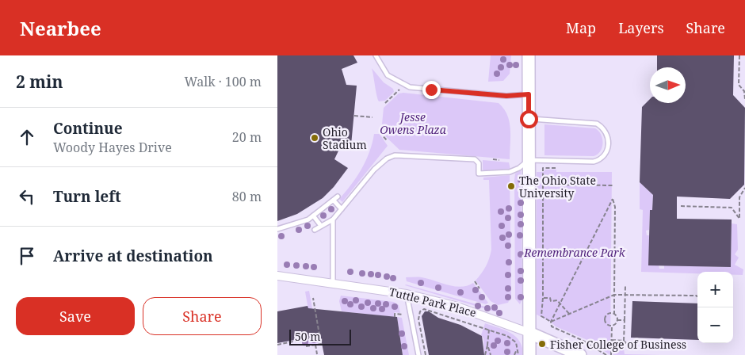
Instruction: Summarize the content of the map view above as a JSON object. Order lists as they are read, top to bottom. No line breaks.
{"streets":{"street":["Tuttle Park Place"]},"parks":["Jesse Owens Plaza","Remembrance Park"],"places":["Ohio Stadium","The Ohio State University","Fisher College of Business"],"scale_bar":"50 m","north":"right","page":{"header":"Nearbee","nav":["Map","Layers","Share"],"heading":["2 min","Walk · 100 m"],"list":[["Continue","Woody Hayes Drive","20 m"],["Turn left","80 m"],"Arrive at destination"],"map_buttons":["+","−"],"buttons":["Save","Share"],"scale":"50 m"}}
